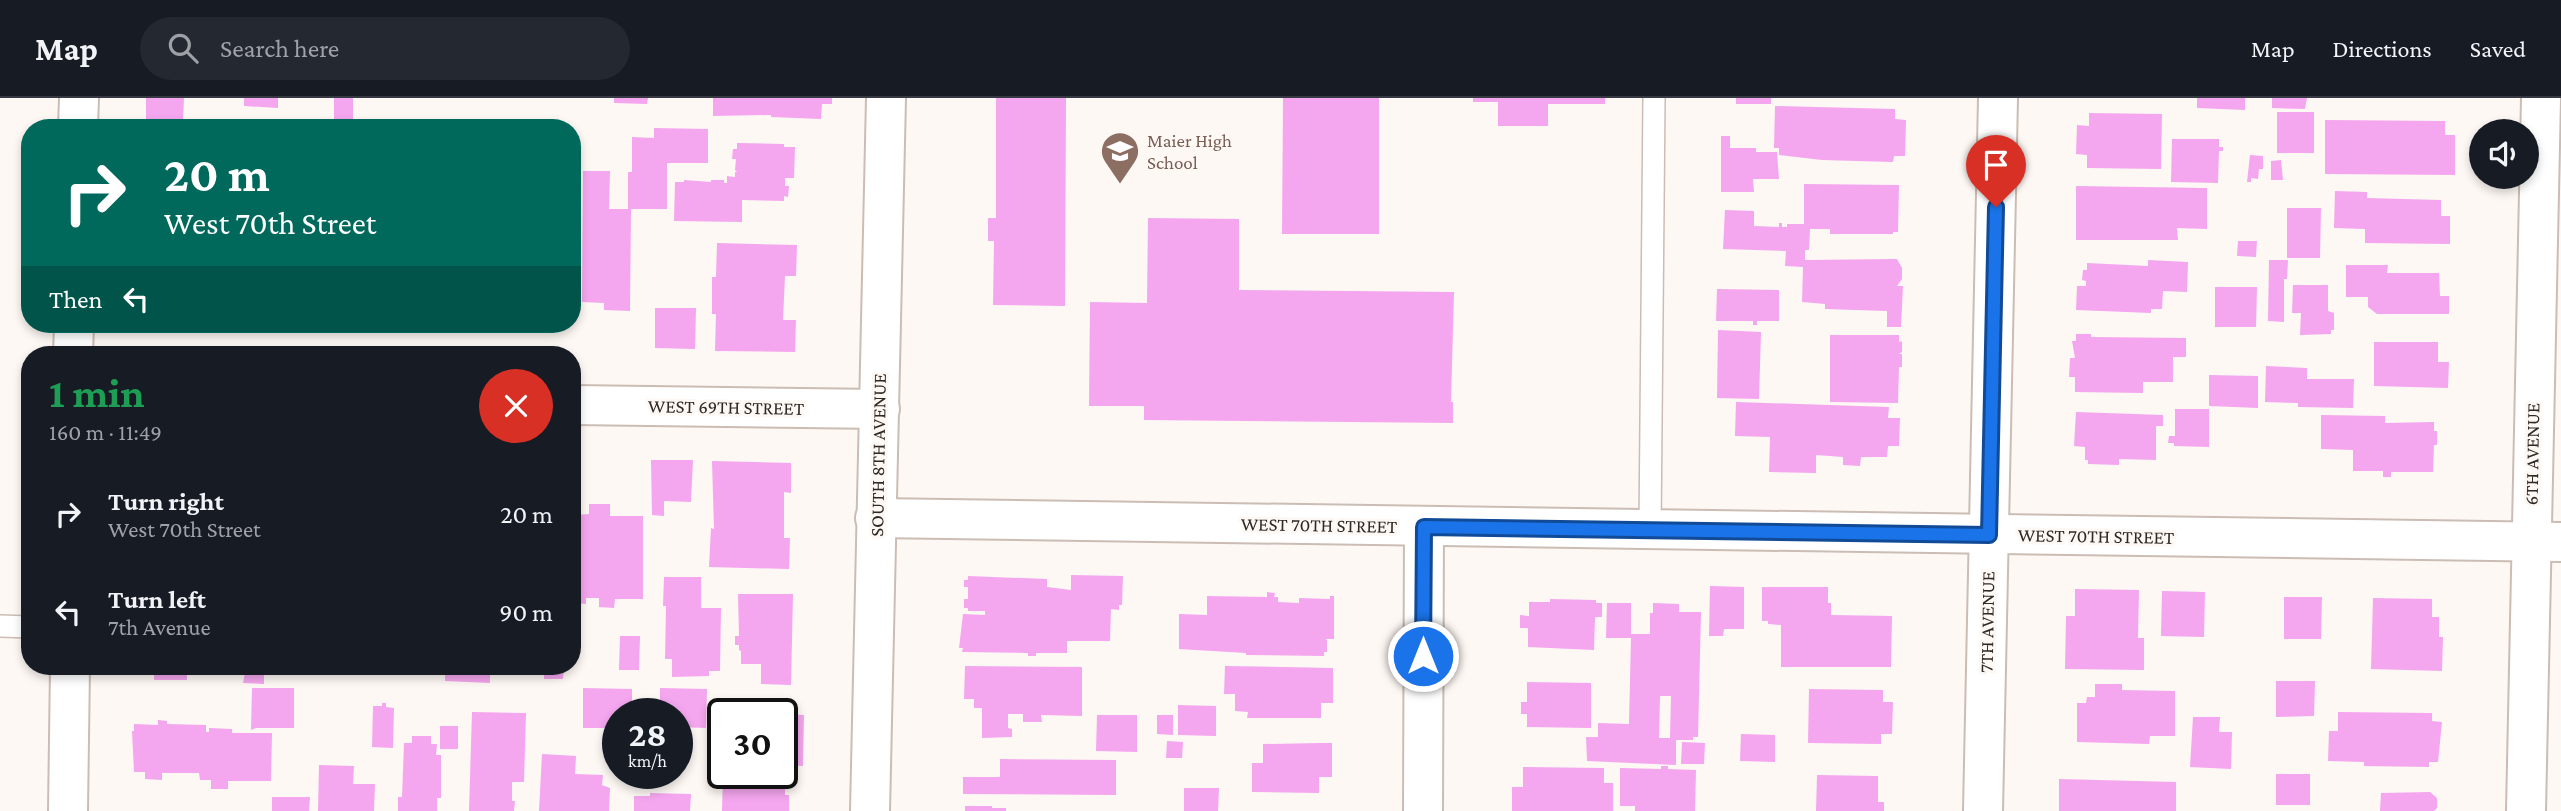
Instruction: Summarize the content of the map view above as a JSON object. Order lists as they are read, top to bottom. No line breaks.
{"streets":{"street":["WEST 69TH STREET","6TH AVENUE","SOUTH 8TH AVENUE","WEST 70TH STREET","7TH AVENUE"]},"crossings":[["WEST 69TH STREET","SOUTH 8TH AVENUE"],["6TH AVENUE","WEST 70TH STREET"],["SOUTH 8TH AVENUE","WEST 70TH STREET"],["WEST 70TH STREET","7TH AVENUE"]],"places":{"school or university":["Maier High School"]},"page":{"header":"Map","search":"Search here","nav":["Map","Directions","Saved"],"turn":["20 m","West 70th Street"],"then":"Then","heading":["1 min","160 m · 11:49"],"list":[{"name":"Turn right","note":"West 70th Street","value":"20 m"},{"name":"Turn left","note":"7th Avenue","value":"90 m"}],"speed":"28 km/h","limit":"30"}}
